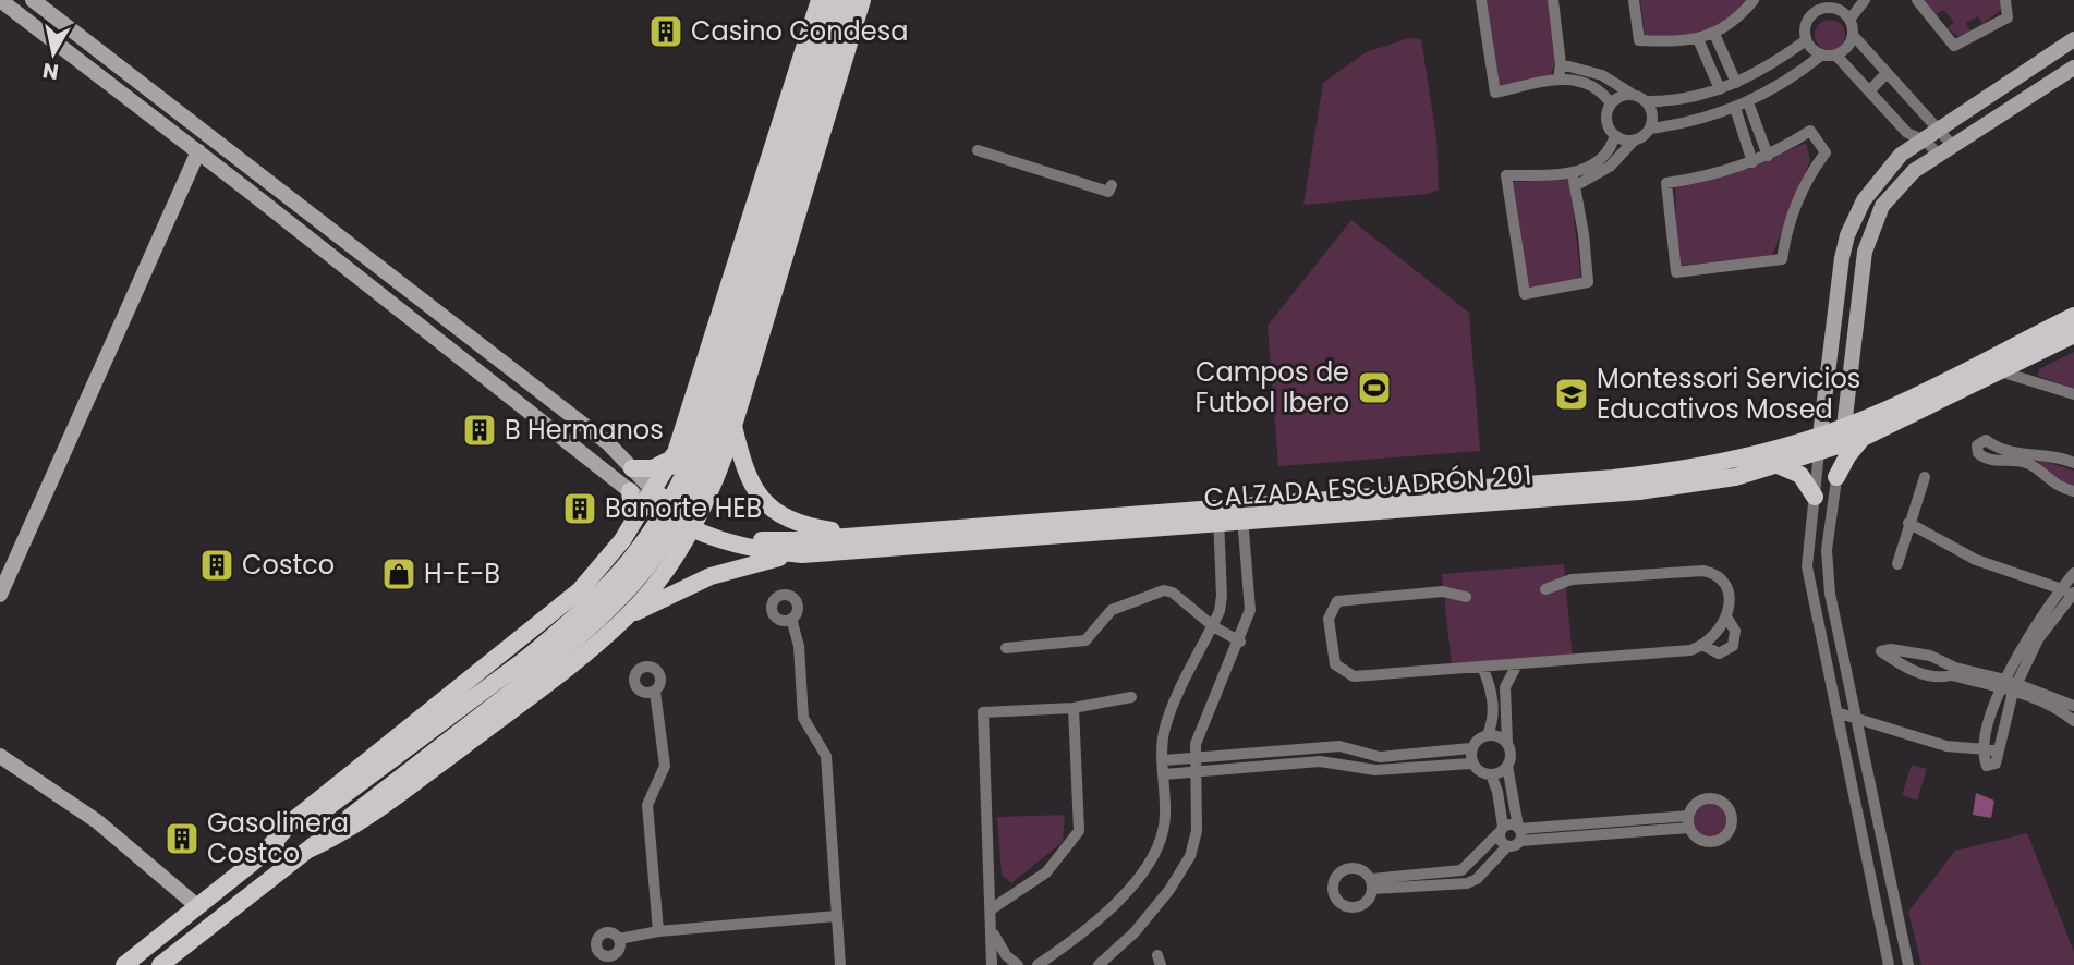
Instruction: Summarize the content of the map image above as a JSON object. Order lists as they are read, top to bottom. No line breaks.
{"streets":{"main road":["CALZADA ESCUADRÓN 201"]},"places":{"building":["Casino Condesa","B Hermanos","Banorte HEB","Costco","Gasolinera Costco"],"sports":["Campos de Futbol Ibero"],"school or university":["Montessori Servicios Educativos Mosed"],"shop":["H-E-B"]},"north":"bottom"}
